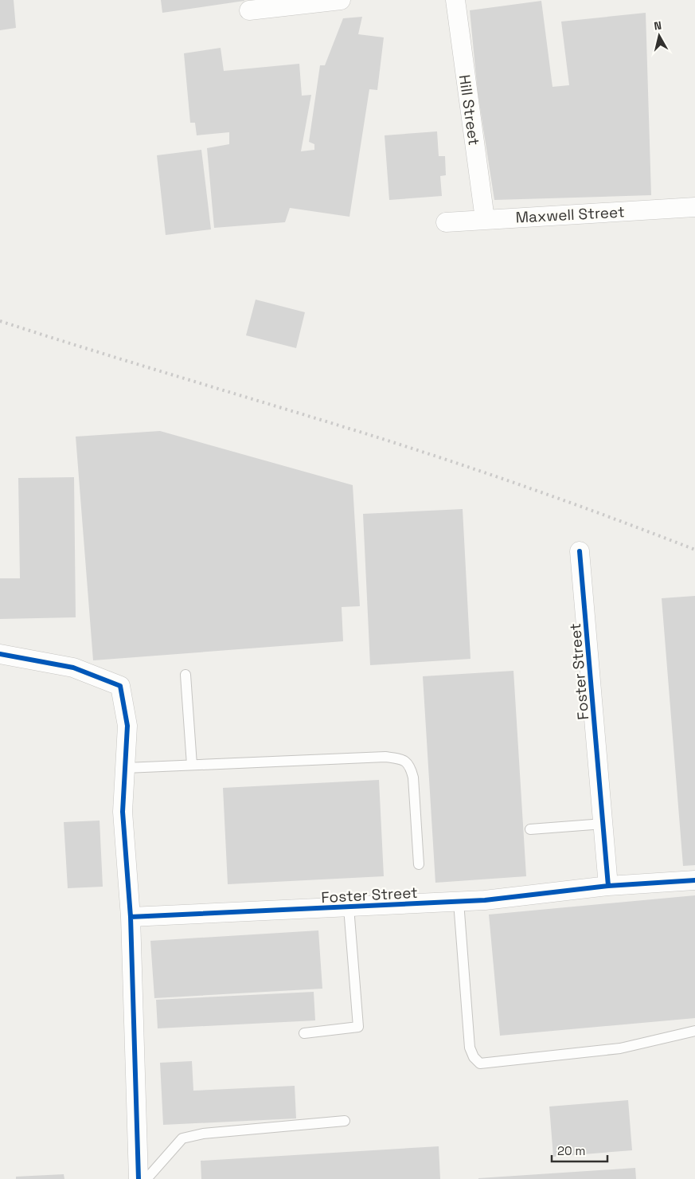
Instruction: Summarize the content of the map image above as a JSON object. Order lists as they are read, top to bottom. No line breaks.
{"streets":{"street":["Hill Street","Maxwell Street","Foster Street"]},"crossings":[["Hill Street","Maxwell Street"]],"scale_bar":"20 m","north":"top"}
